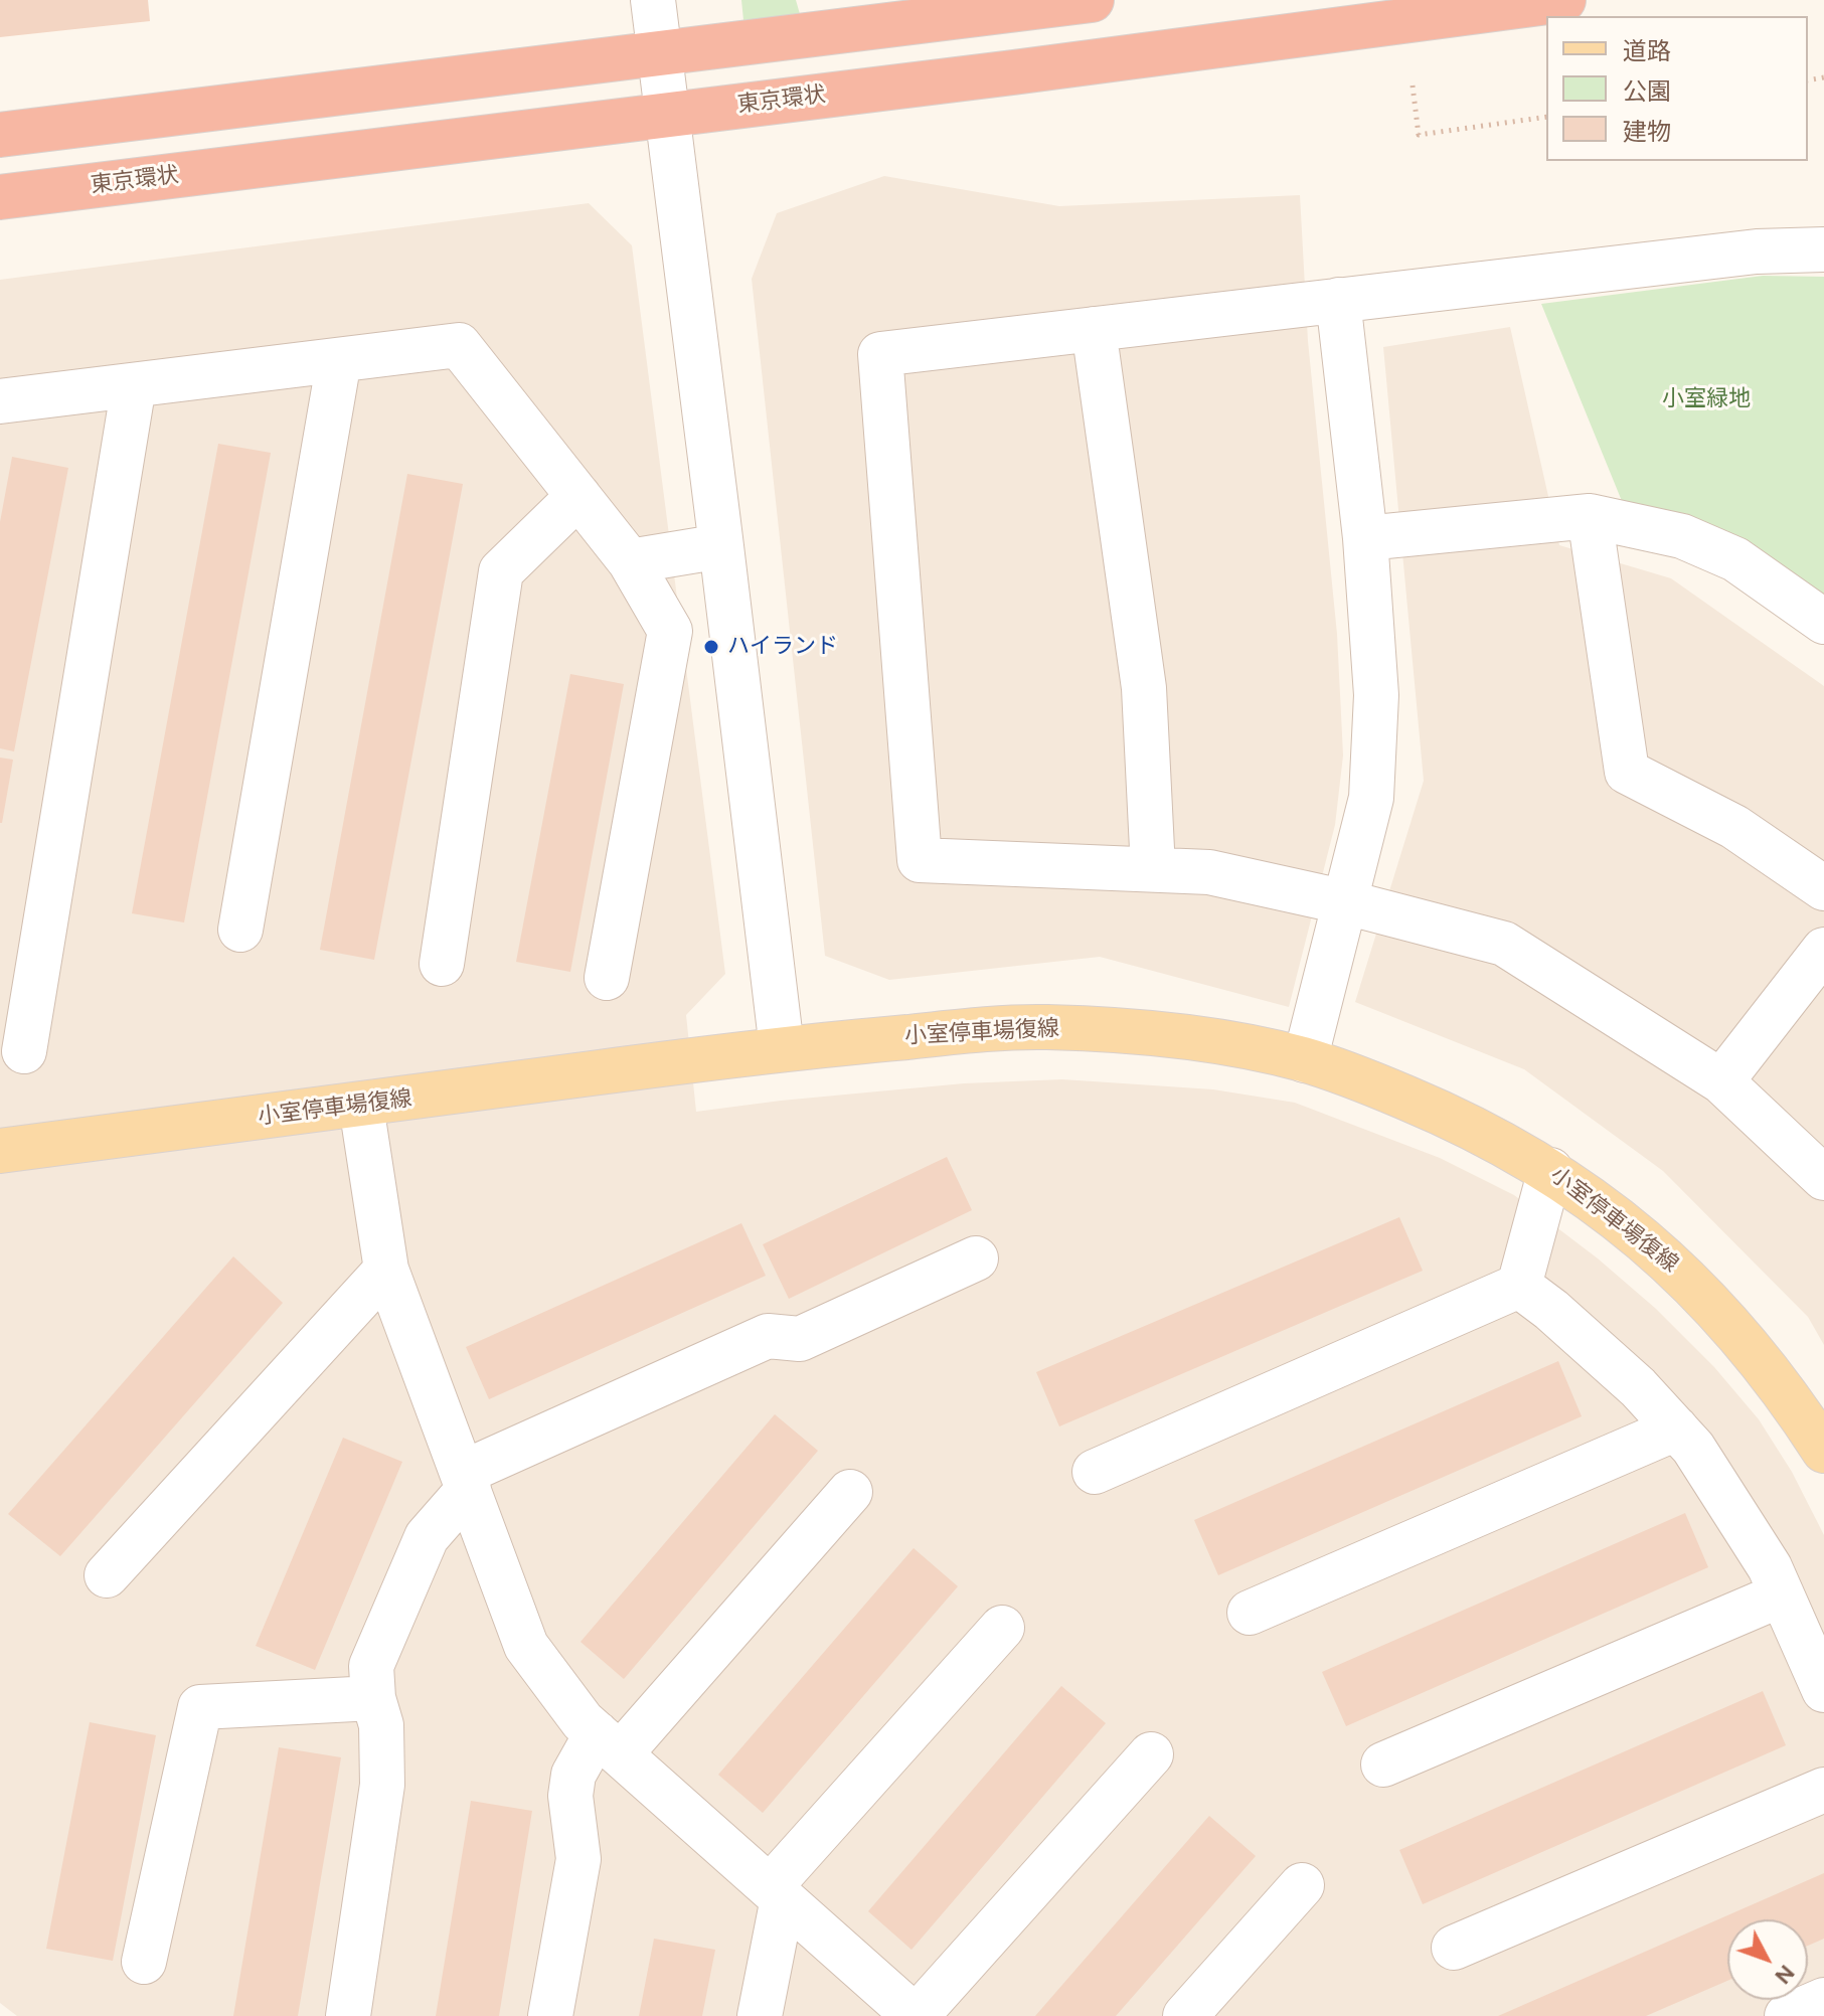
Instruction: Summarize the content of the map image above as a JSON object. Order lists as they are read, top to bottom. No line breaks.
{"streets":{"highway":["東京環状"],"main road":["小室停車場復線"]},"parks":["小室緑地"],"places":["ハイランド"],"legend":["道路","公園","建物"],"north":"bottom right"}
